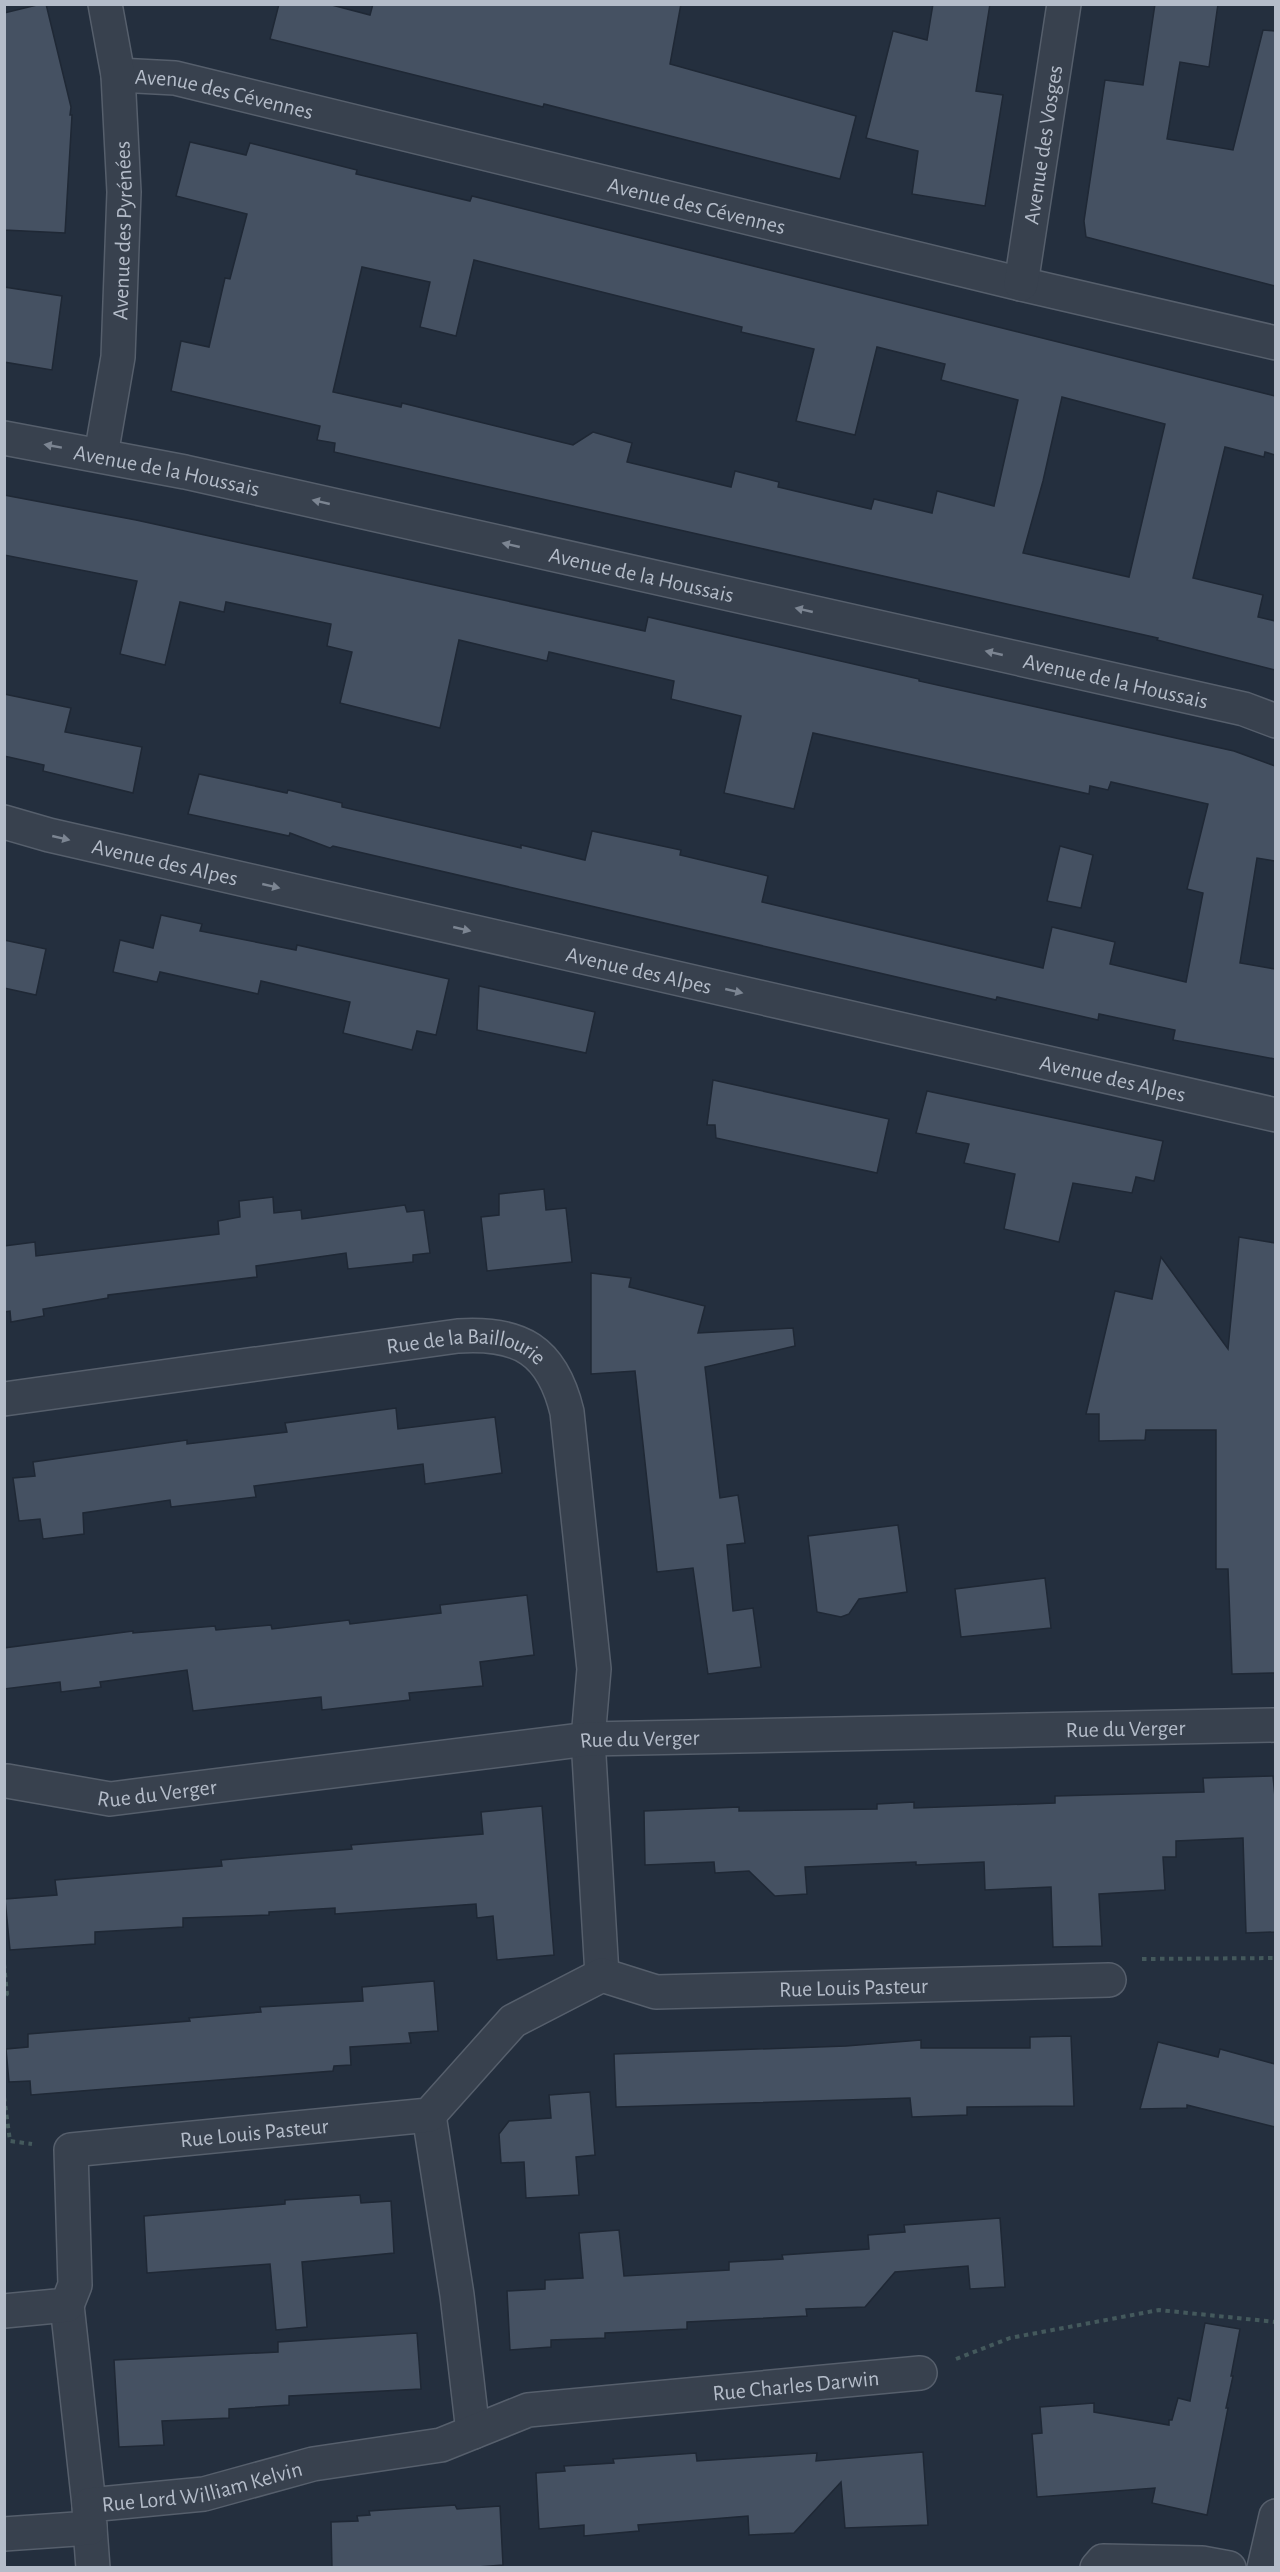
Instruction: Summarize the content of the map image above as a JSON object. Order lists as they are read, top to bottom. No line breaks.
{"streets":{"street":["Avenue des Cévennes","Avenue des Vosges","Avenue des Pyrénées","Avenue de la Houssais","Avenue des Alpes","Rue de la Baillourie","Rue du Verger","Rue Louis Pasteur","Rue Charles Darwin","Rue Lord William Kelvin"]},"crossings":[["Avenue des Cévennes","Avenue des Vosges"],["Avenue des Cévennes","Avenue des Pyrénées"],["Avenue des Pyrénées","Avenue de la Houssais"],["Rue de la Baillourie","Rue du Verger"],["Rue Charles Darwin","Rue Lord William Kelvin"]],"one_way":["Avenue de la Houssais","Avenue des Alpes"]}
